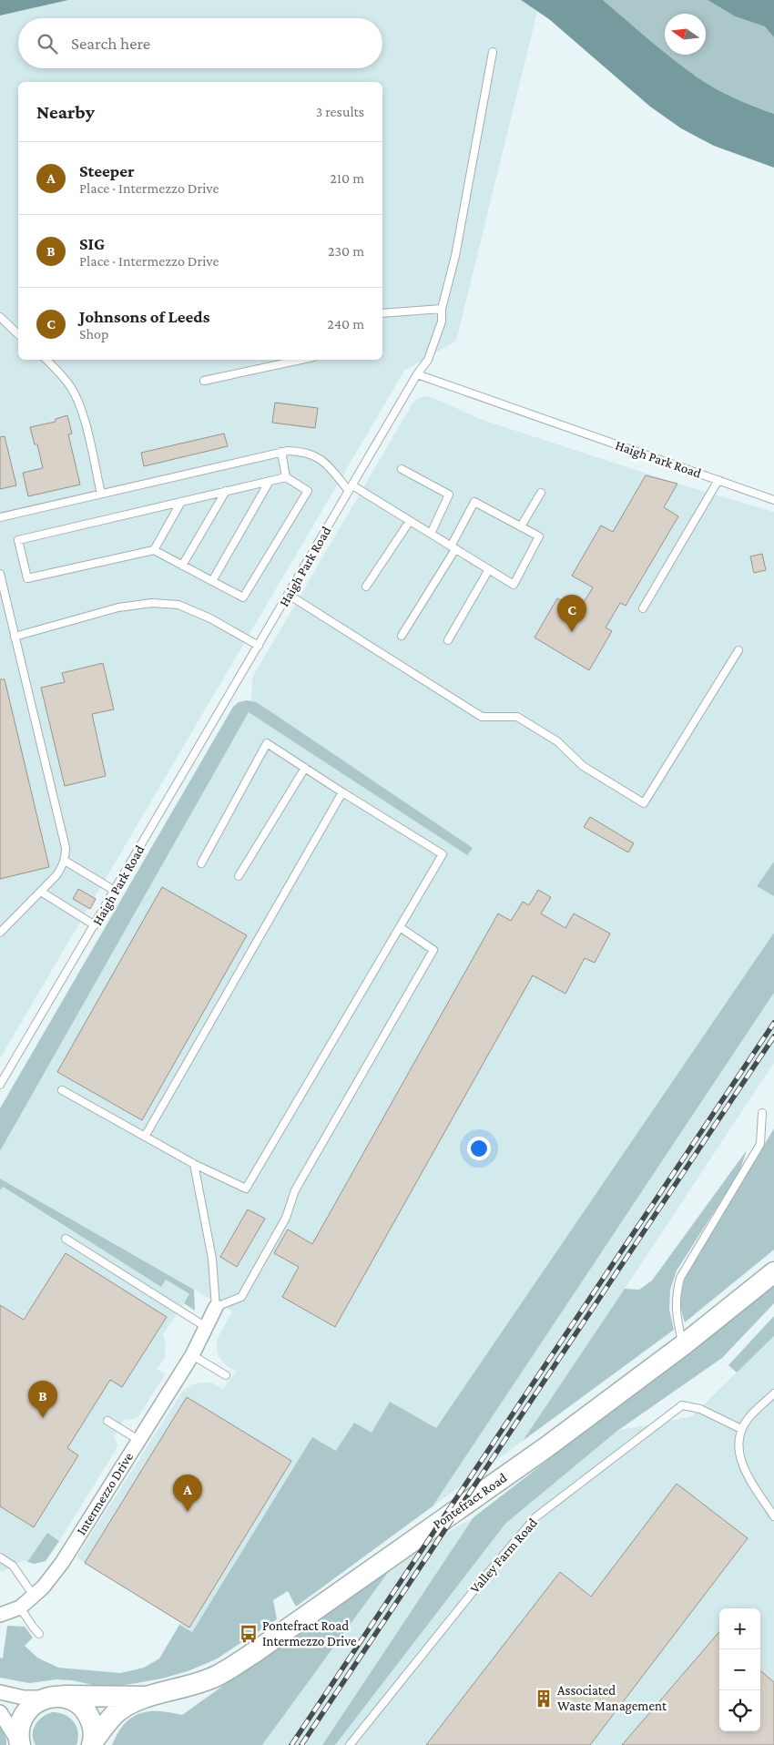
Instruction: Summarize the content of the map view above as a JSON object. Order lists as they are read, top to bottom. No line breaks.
{"streets":{"main road":["Pontefract Road"],"street":["Intermezzo Drive"],"lane":["Haigh Park Road","Valley Farm Road"]},"places":{"bus stop":["Pontefract Road Intermezzo Drive"],"building":["Associated Waste Management"]},"north":"left","page":{"search":"Search here","heading":["Nearby","3 results"],"list":[{"mark":"A","name":"Steeper","note":"Place · Intermezzo Drive","value":"210 m"},{"mark":"B","name":"SIG","note":"Place · Intermezzo Drive","value":"230 m"},{"mark":"C","name":"Johnsons of Leeds","note":"Shop","value":"240 m"}],"pins":["C","B","A"],"map_buttons":["+","−"]}}
